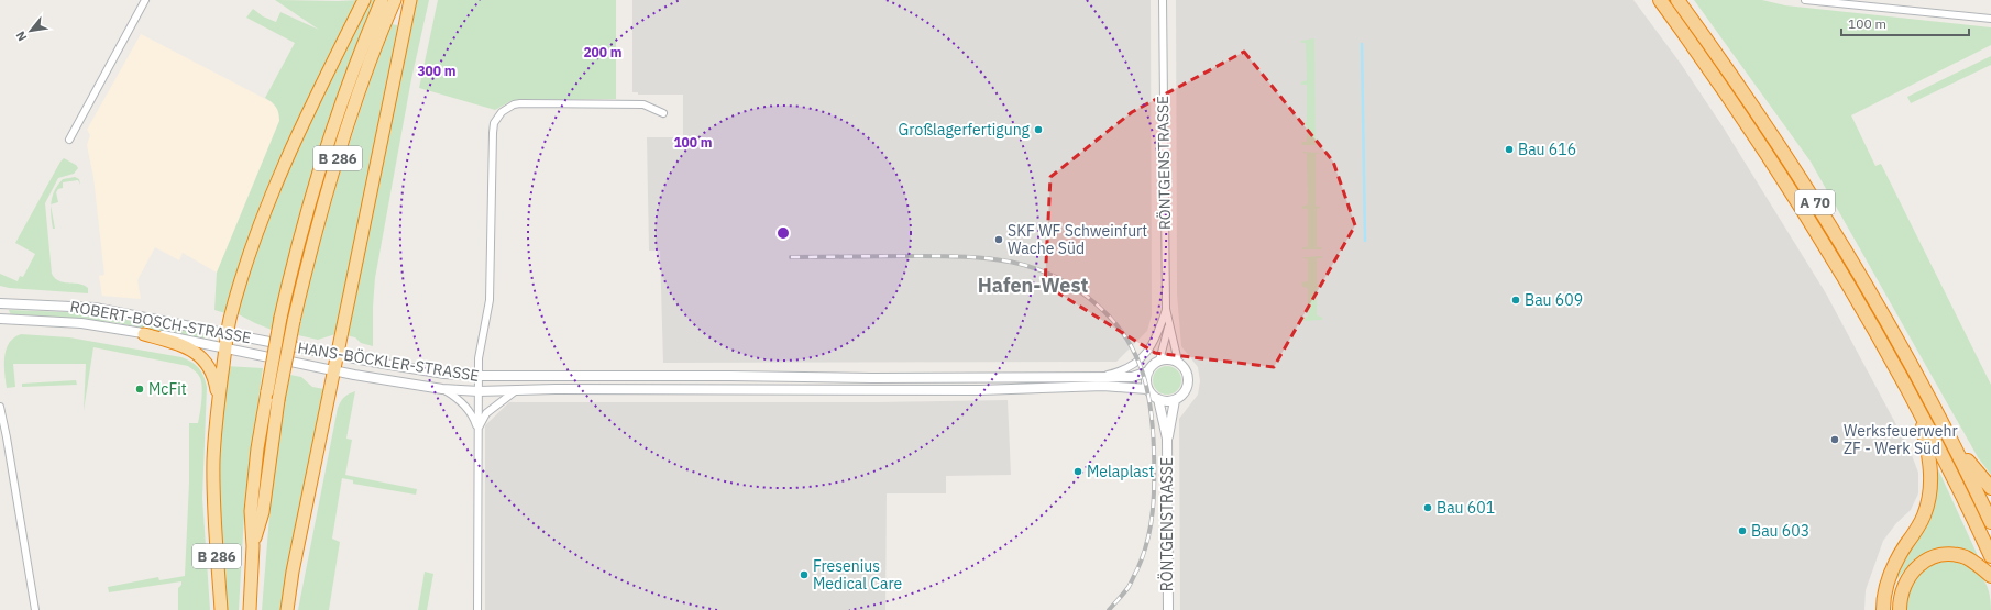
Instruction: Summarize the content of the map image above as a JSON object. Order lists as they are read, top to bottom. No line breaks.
{"streets":{"highway":["B 286","A 70"],"street":["RÖNTGENSTRASSE","ROBERT-BOSCH-STRASSE","HANS-BÖCKLER-STRASSE"]},"crossings":[["B 286","ROBERT-BOSCH-STRASSE"],["RÖNTGENSTRASSE","HANS-BÖCKLER-STRASSE"],["ROBERT-BOSCH-STRASSE","HANS-BÖCKLER-STRASSE"]],"districts":["Hafen-West"],"places":["Großlagerfertigung","Bau 616","SKF WF Schweinfurt Wache Süd","Bau 609","McFit","Werksfeuerwehr ZF - Werk Süd","Melaplast","Bau 601","Bau 603","Fresenius Medical Care"],"scale_bar":"100 m","north":"bottom left","rings":["200 m","300 m","100 m"]}
